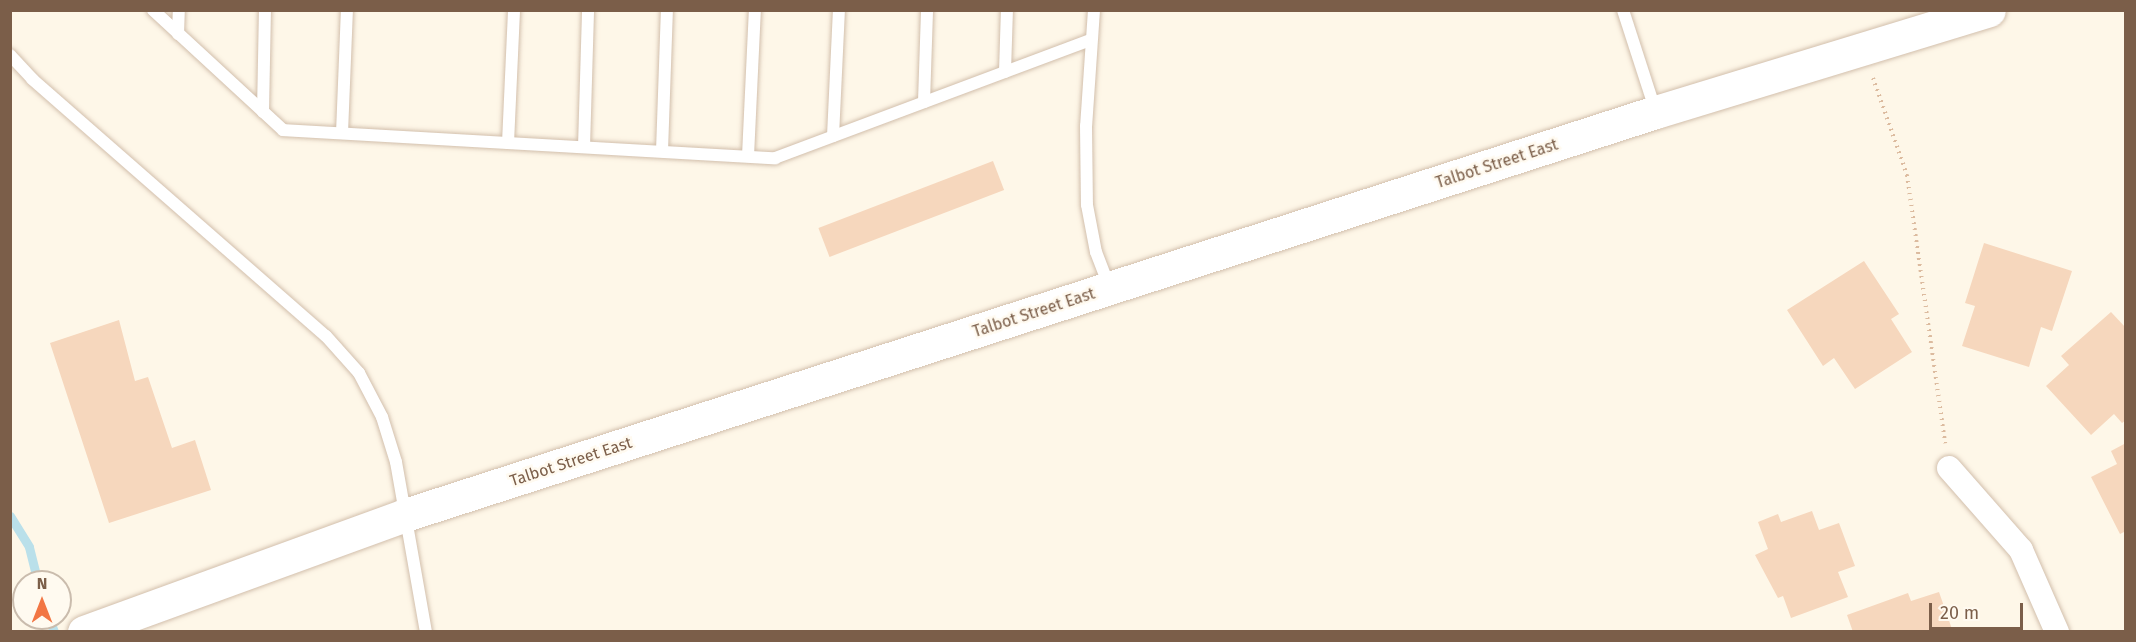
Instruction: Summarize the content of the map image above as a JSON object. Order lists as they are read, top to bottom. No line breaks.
{"streets":{"main road":["Talbot Street East"]},"scale_bar":"20 m","north":"top"}
